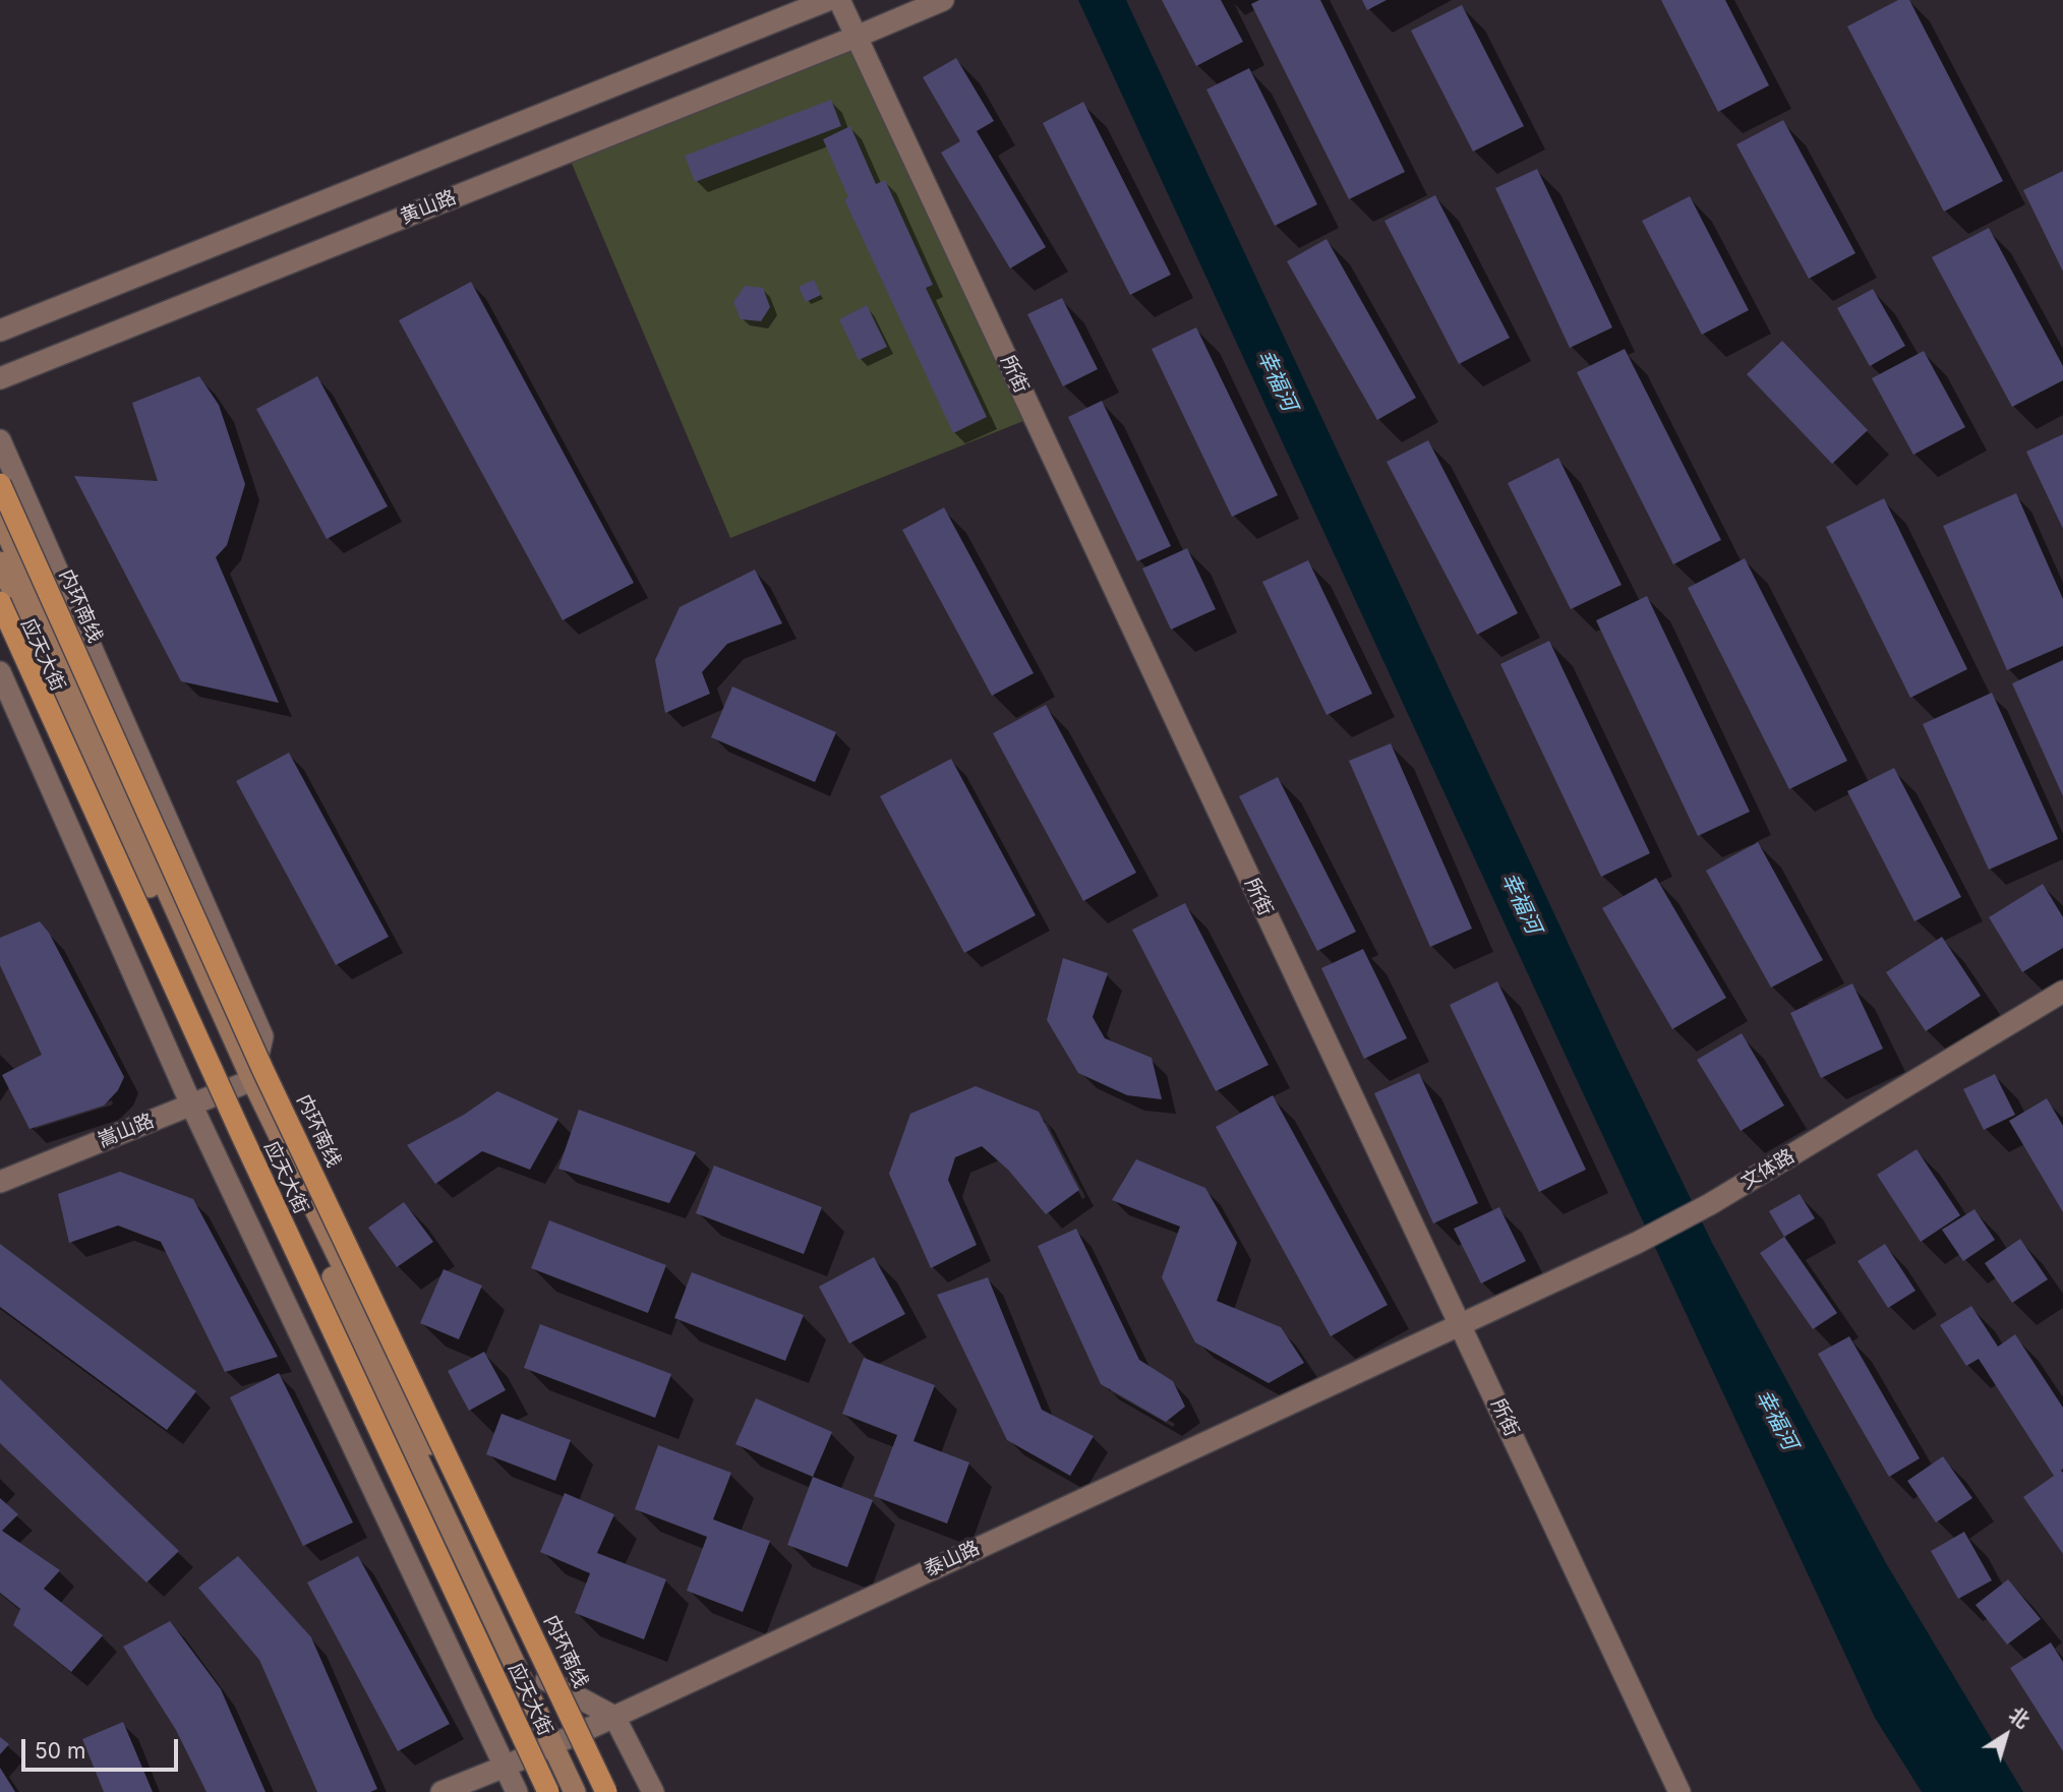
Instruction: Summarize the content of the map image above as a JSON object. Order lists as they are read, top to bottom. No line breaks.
{"streets":{"highway":["内环南线"],"main road":["应天大街"],"street":["黄山路","所街","嵩山路","文体路","泰山路"]},"crossings":[["黄山路","所街"],["所街","文体路"],["所街","泰山路"],["应天大街","嵩山路"],["应天大街","泰山路"],["文体路","泰山路"]],"water":["幸福河"],"scale_bar":"50 m","north":"top right"}
